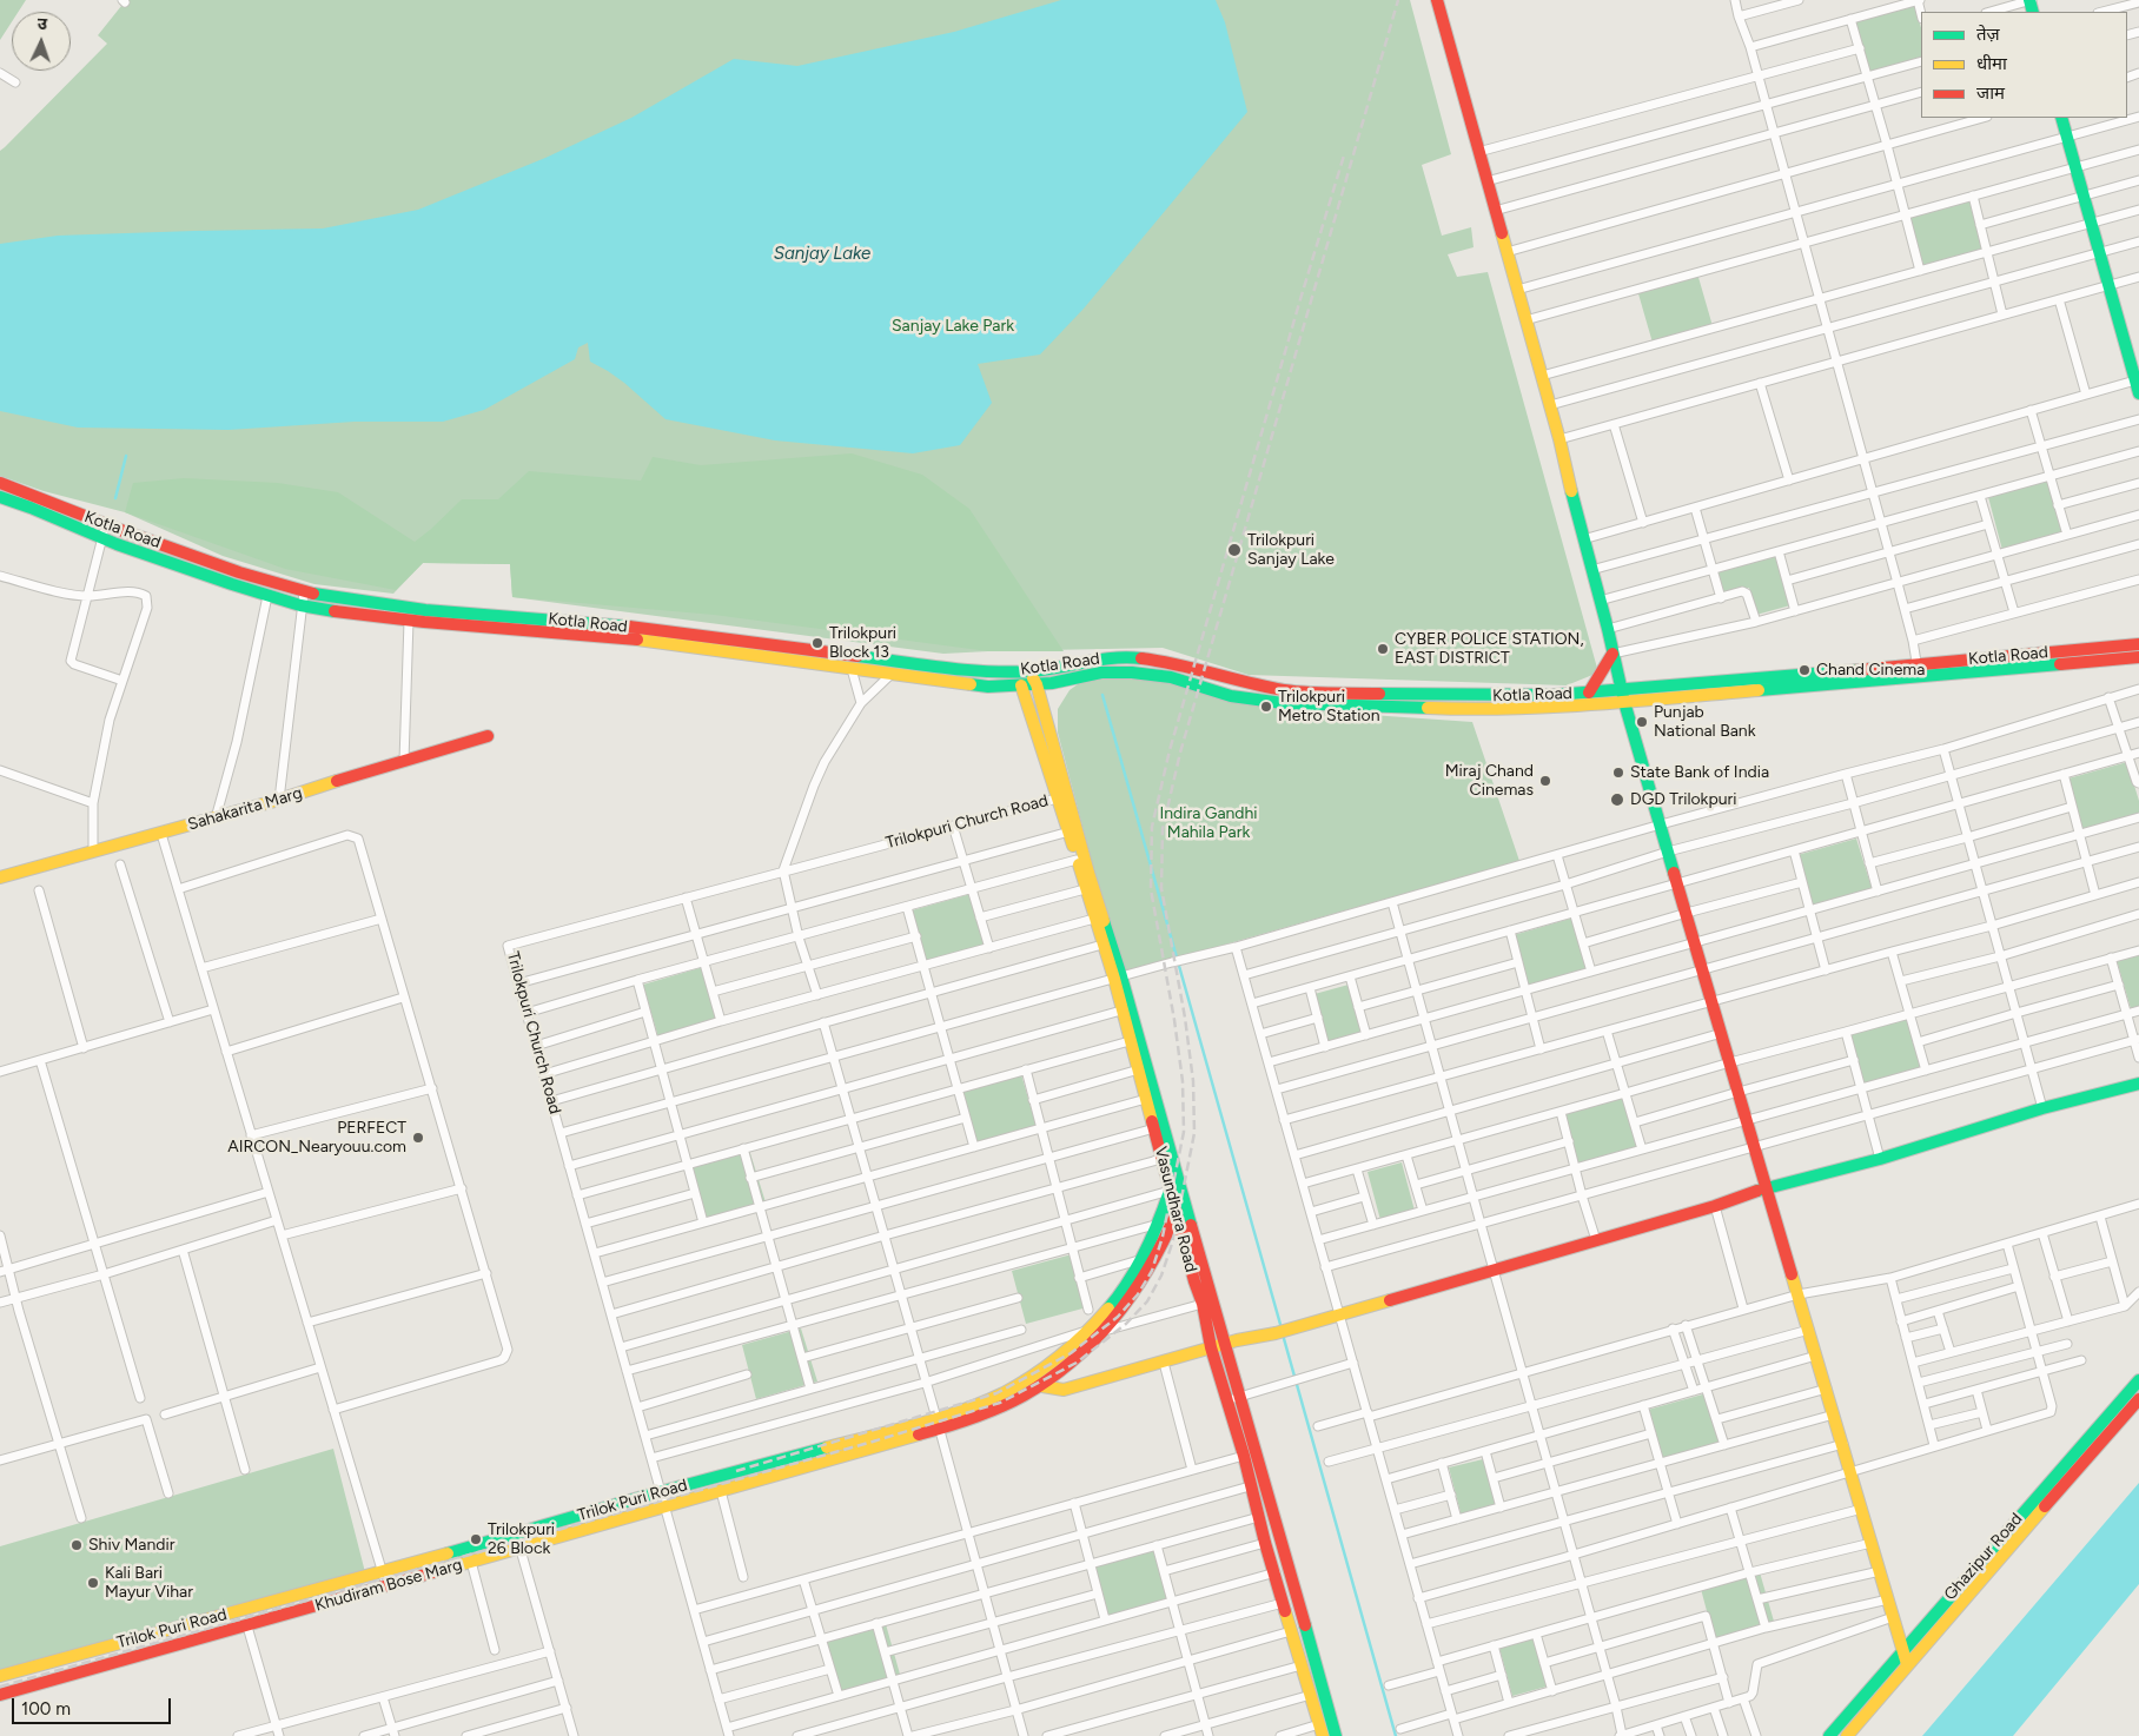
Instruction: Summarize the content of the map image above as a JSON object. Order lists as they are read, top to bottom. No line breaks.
{"streets":{"street":["Kotla Road","Sahakarita Marg","Trilokpuri Church Road","Vasundhara Road","Trilok Puri Road","Ghazipur Road","Khudiram Bose Marg"]},"crossings":[["Kotla Road","Vasundhara Road"],["Trilokpuri Church Road","Vasundhara Road"],["Trilokpuri Church Road","Trilok Puri Road"],["Trilokpuri Church Road","Khudiram Bose Marg"],["Vasundhara Road","Trilok Puri Road"],["Trilok Puri Road","Khudiram Bose Marg"]],"water":["Sanjay Lake"],"parks":["Sanjay Lake Park","Indira Gandhi Mahila Park"],"places":["Trilokpuri Sanjay Lake","Trilokpuri Block 13","CYBER POLICE STATION, EAST DISTRICT","Chand Cinema","Trilokpuri Metro Station","Punjab National Bank","State Bank of India","Miraj Chand Cinemas","DGD Trilokpuri","PERFECT AIRCON_Nearyouu.com","Trilokpuri 26 Block","Shiv Mandir","Kali Bari Mayur Vihar"],"legend":["तेज़","धीमा","जाम"],"scale_bar":"100 m","north":"top"}
